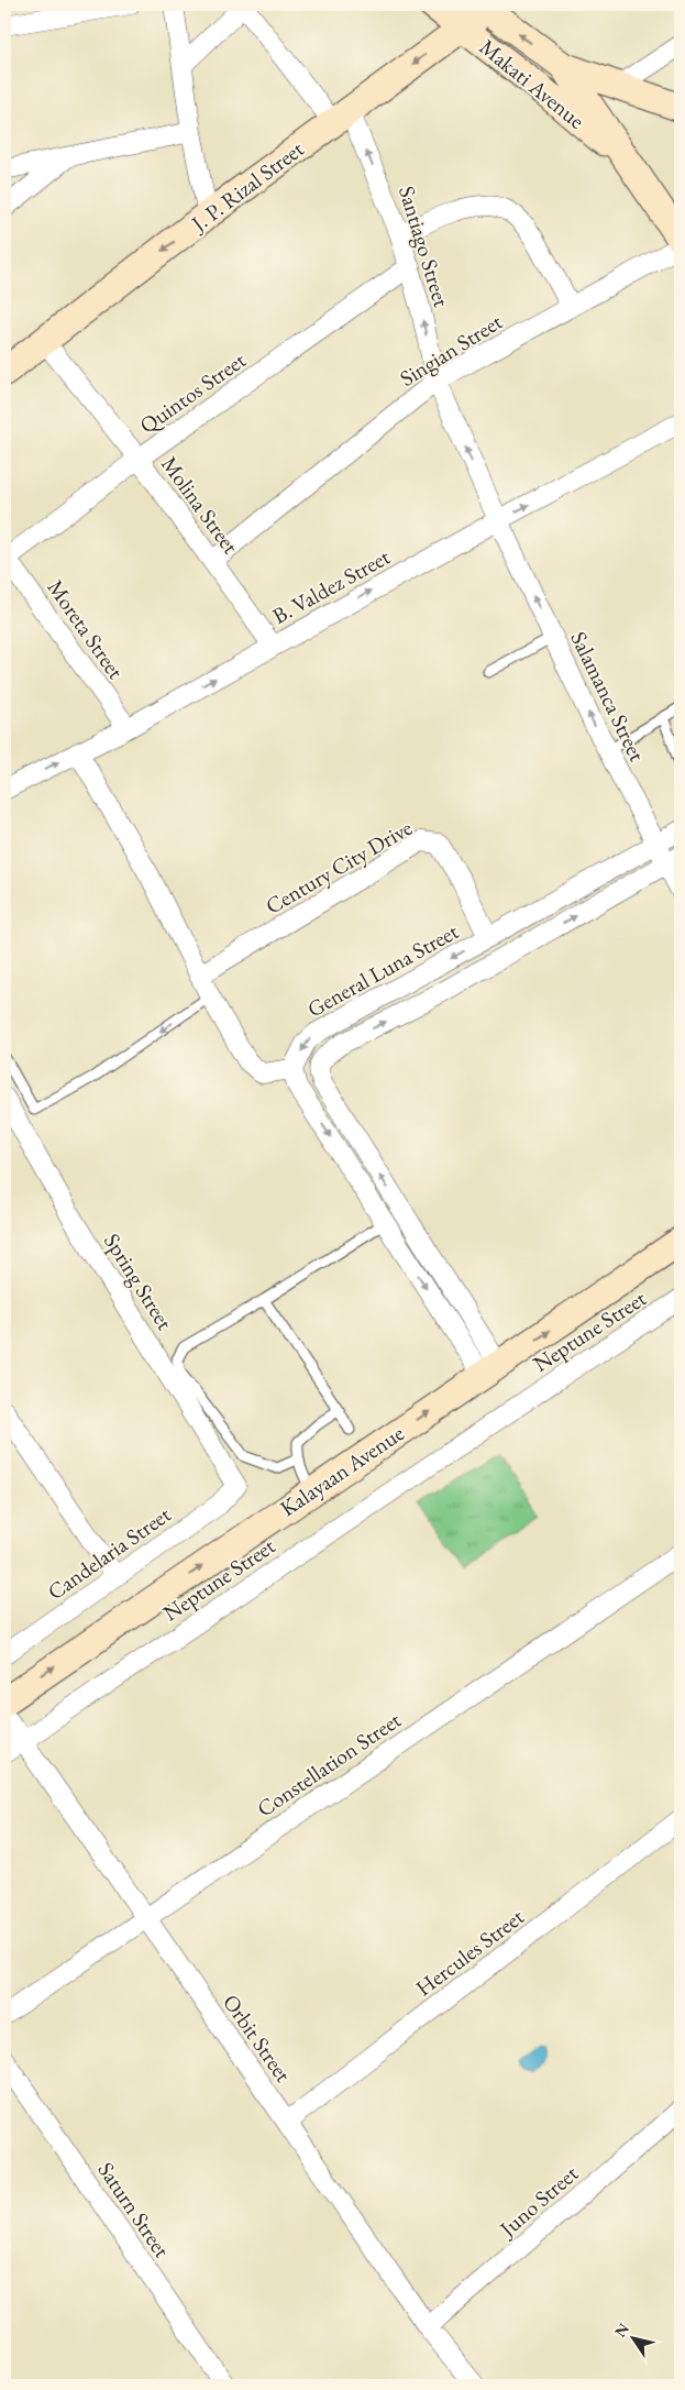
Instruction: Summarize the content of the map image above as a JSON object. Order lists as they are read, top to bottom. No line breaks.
{"streets":{"main road":["Makati Avenue","J. P. Rizal Street","Kalayaan Avenue"],"street":["Santiago Street","Singian Street","Quintos Street","Molina Street","B. Valdez Street","Moreta Street","Salamanca Street","Century City Drive","General Luna Street","Spring Street","Neptune Street","Candelaria Street","Constellation Street","Hercules Street","Orbit Street","Juno Street","Saturn Street"]},"crossings":[["Makati Avenue","J. P. Rizal Street"],["J. P. Rizal Street","Santiago Street"],["J. P. Rizal Street","Molina Street"],["Santiago Street","Singian Street"],["Santiago Street","Quintos Street"],["Santiago Street","B. Valdez Street"],["Santiago Street","Salamanca Street"],["Singian Street","Molina Street"],["Quintos Street","Molina Street"],["Quintos Street","Moreta Street"],["Molina Street","B. Valdez Street"],["B. Valdez Street","Moreta Street"],["B. Valdez Street","Salamanca Street"],["Salamanca Street","General Luna Street"],["Century City Drive","General Luna Street"],["General Luna Street","Kalayaan Avenue"],["Spring Street","Candelaria Street"],["Neptune Street","Orbit Street"],["Constellation Street","Orbit Street"],["Hercules Street","Orbit Street"],["Orbit Street","Juno Street"]],"one_way":["J. P. Rizal Street","Santiago Street","B. Valdez Street","Salamanca Street","Kalayaan Avenue"],"north":"top left"}
